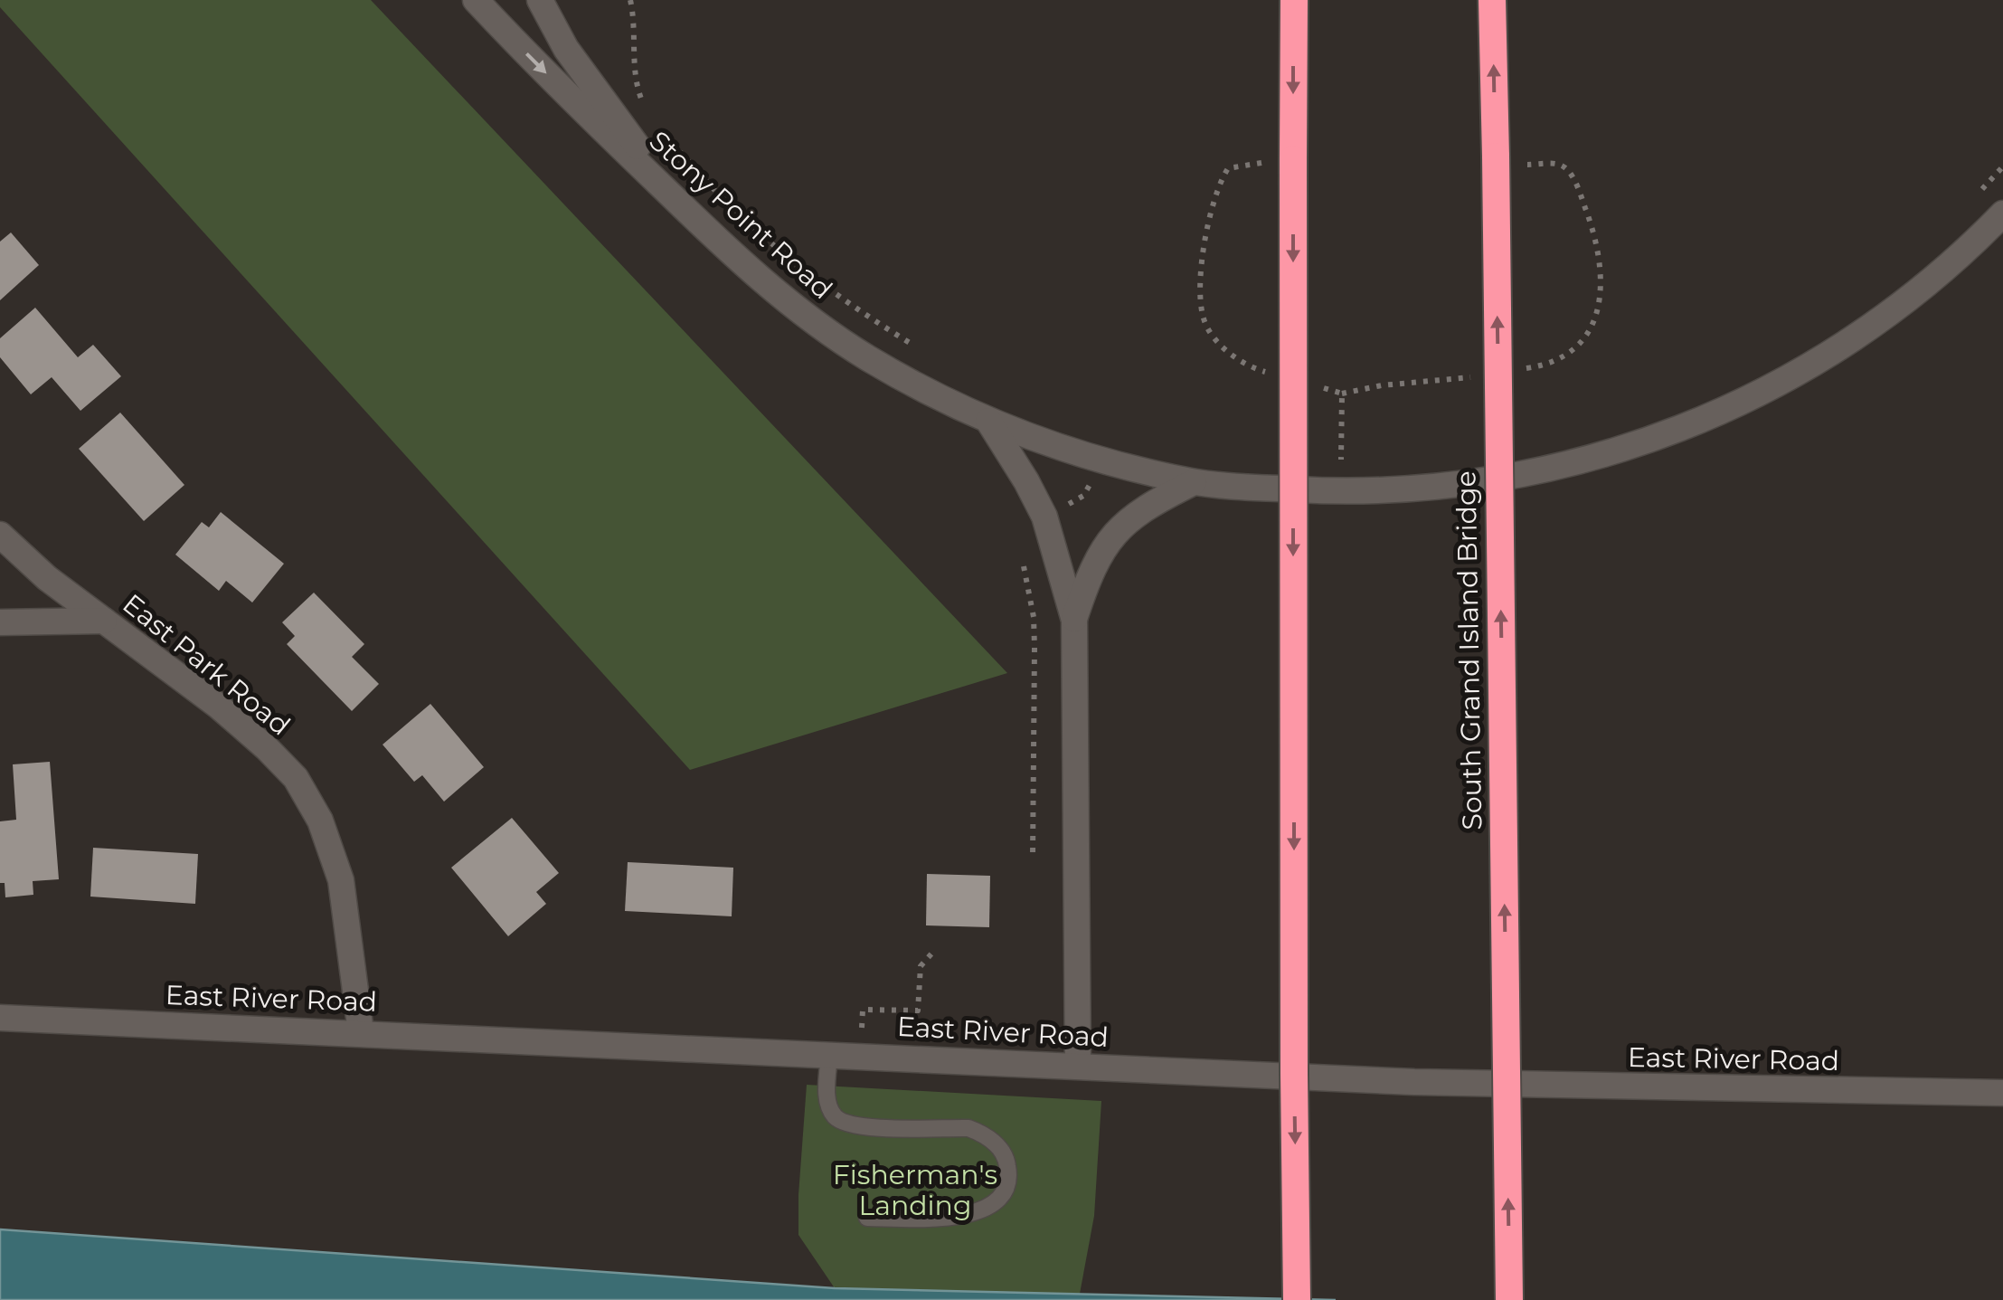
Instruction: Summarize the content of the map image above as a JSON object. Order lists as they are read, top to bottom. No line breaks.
{"streets":{"highway":["South Grand Island Bridge"],"main road":["Stony Point Road","East Park Road","East River Road"]},"crossings":[["East Park Road","East River Road"]],"parks":["Fisherman's Landing"]}
